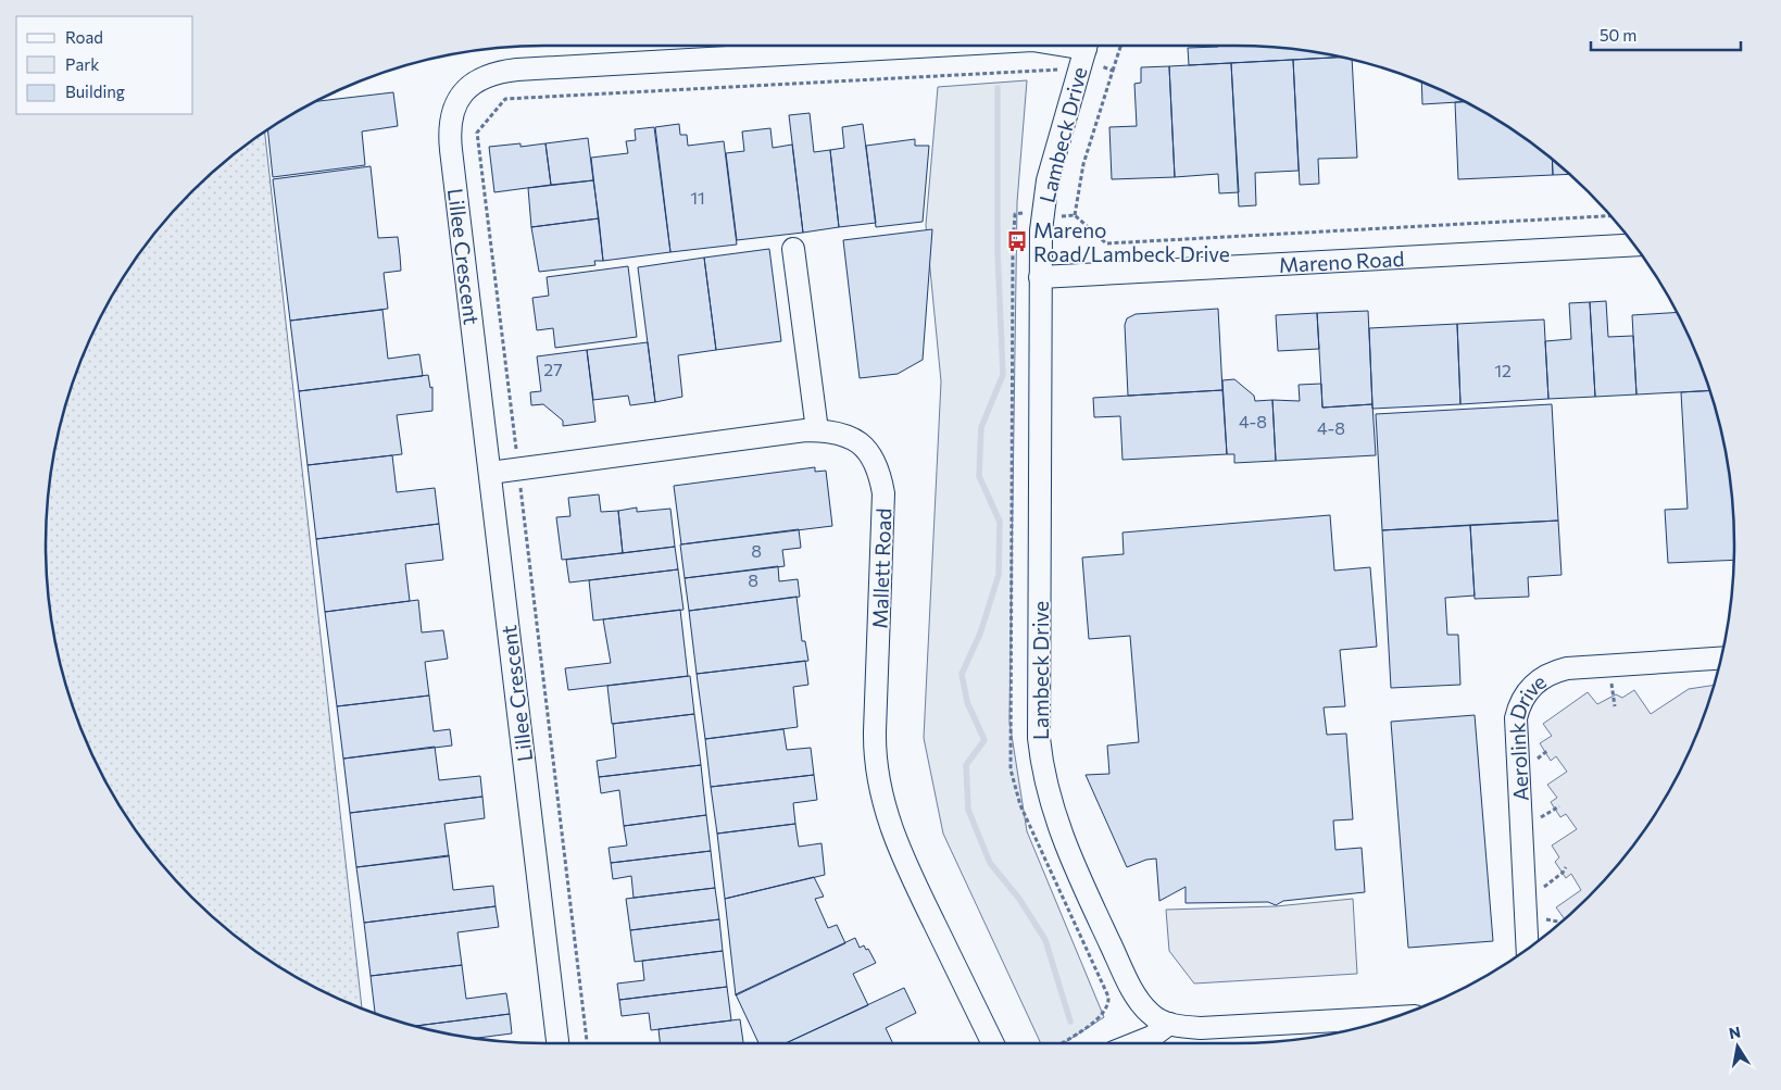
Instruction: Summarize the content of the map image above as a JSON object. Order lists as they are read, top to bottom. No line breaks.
{"streets":{"street":["Lambeck Drive","Lillee Crescent","Mareno Road","Mallett Road","Aerolink Drive"]},"crossings":[["Lambeck Drive","Lillee Crescent"],["Lambeck Drive","Mareno Road"],["Lillee Crescent","Mallett Road"]],"places":{"bus stop":["Mareno Road/Lambeck Drive"]},"house_numbers":["11","27","12","4-8","4-8","8","8"],"legend":["Road","Park","Building"],"scale_bar":"50 m","north":"top"}
